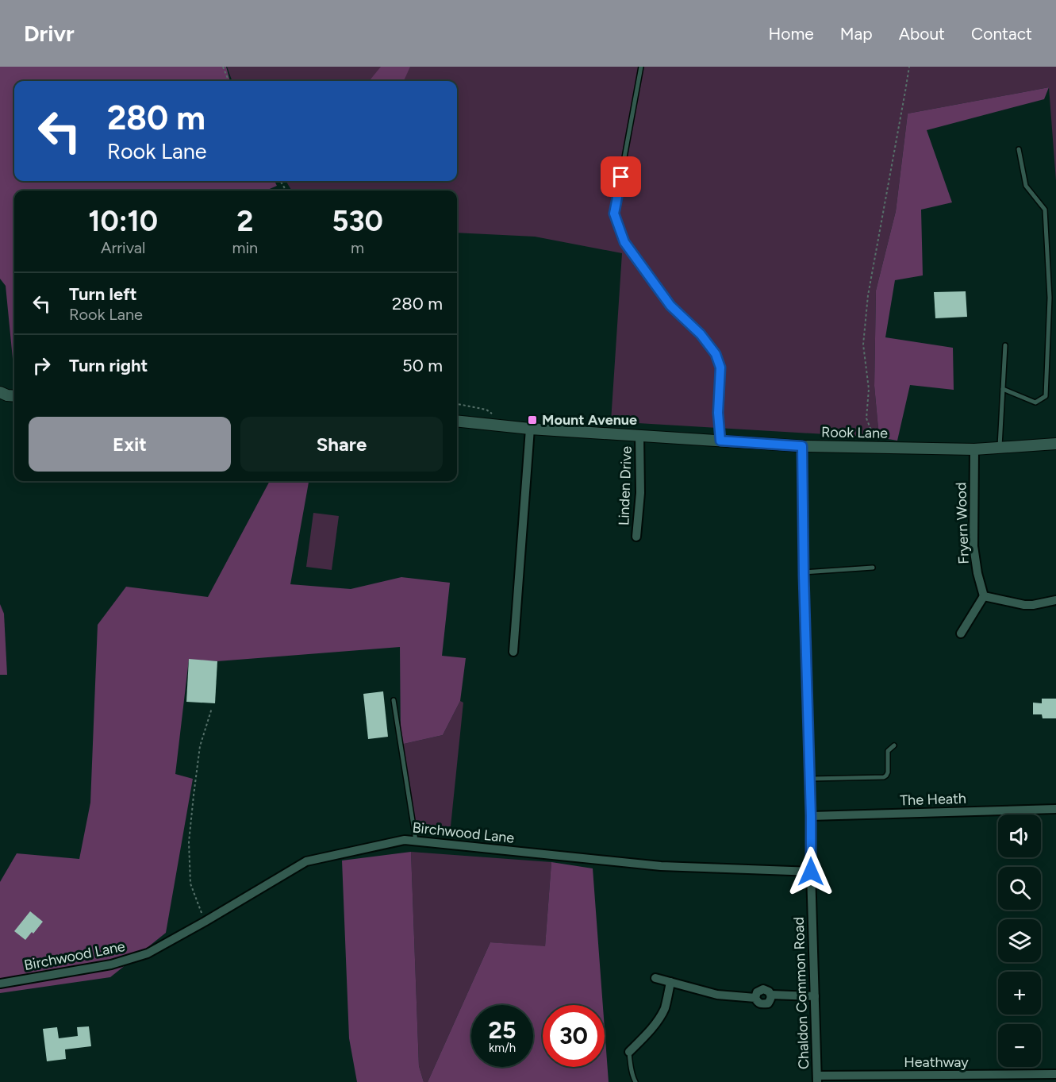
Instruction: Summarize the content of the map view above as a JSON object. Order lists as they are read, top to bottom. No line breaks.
{"streets":{"main road":["Rook Lane"],"street":["Linden Drive","Fryern Wood","The Heath","Birchwood Lane","Chaldon Common Road","Heathway"]},"crossings":[["Rook Lane","Linden Drive"],["Rook Lane","Fryern Wood"],["Rook Lane","Chaldon Common Road"],["The Heath","Chaldon Common Road"],["Birchwood Lane","Chaldon Common Road"],["Chaldon Common Road","Heathway"]],"places":{"transit":["Mount Avenue"]},"page":{"header":"Drivr","nav":["Home","Map","About","Contact"],"turn":["280 m","Rook Lane"],"eta":["10:10","Arrival","2","min","530","m"],"list":[{"name":"Turn left","note":"Rook Lane","value":"280 m"},{"name":"Turn right","value":"50 m"}],"buttons":["Exit","Share"],"map_buttons":["+","−"],"speed":"25 km/h","limit":"30"}}
